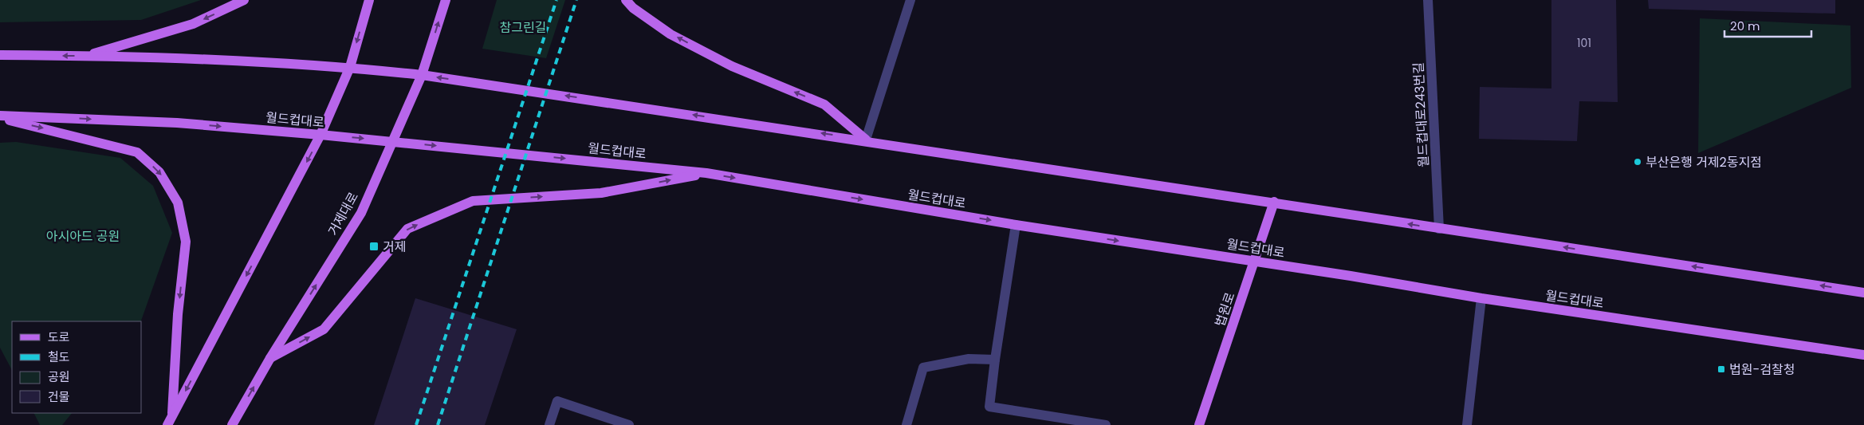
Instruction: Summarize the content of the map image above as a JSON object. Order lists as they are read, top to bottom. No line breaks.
{"streets":{"main road":["월드컵대로","거제대로","법원로"],"street":["월드컵대로243번길"]},"crossings":[["월드컵대로","거제대로"],["월드컵대로","법원로"]],"parks":["참그린길","아시아드 공원"],"places":{"other":["부산은행 거제2동지점"],"transit":["거제","법원-검찰청"]},"house_numbers":["101"],"legend":["도로","철도","공원","건물"],"scale_bar":"20 m"}
